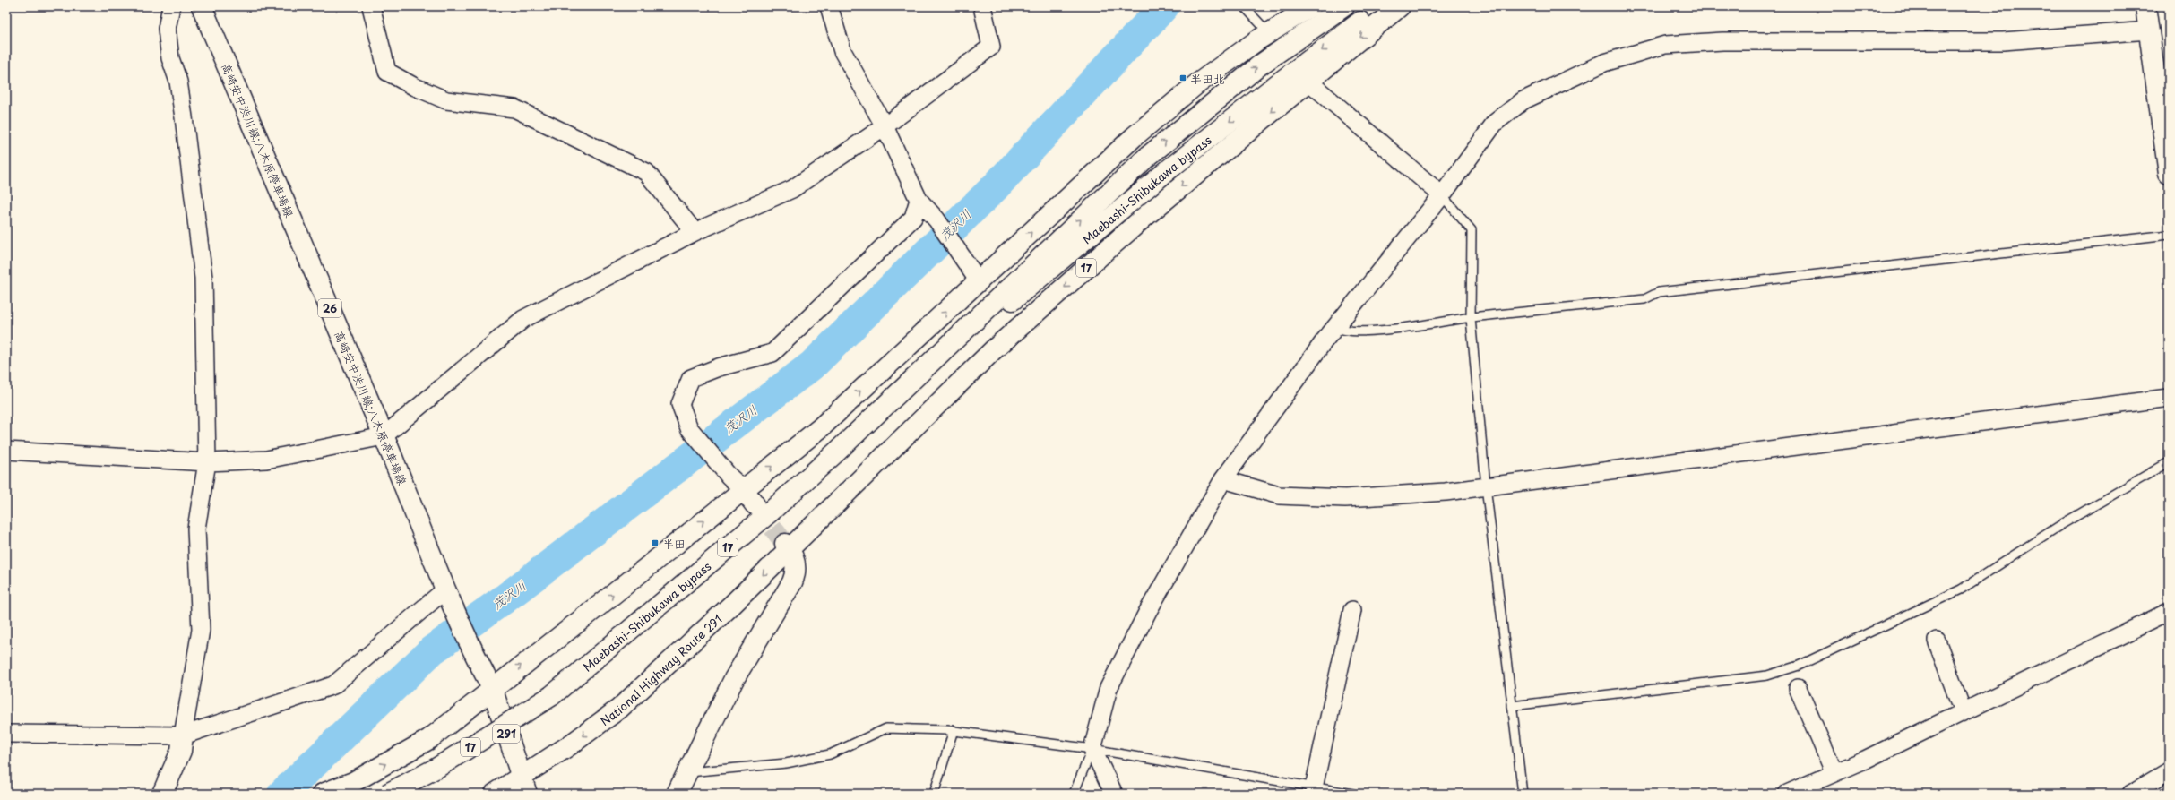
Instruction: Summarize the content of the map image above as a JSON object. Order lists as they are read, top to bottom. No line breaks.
{"streets":{"main road":["高崎安中渋川線;八木原停車場線","Maebashi-Shibukawa bypass","17","26","National Highway Route 291","291"]},"crossings":[["高崎安中渋川線;八木原停車場線","291"],["17","National Highway Route 291"],["17","291"],["National Highway Route 291","291"]],"water":["茂沢川"],"places":{"transit":["半田北","半田"]}}
